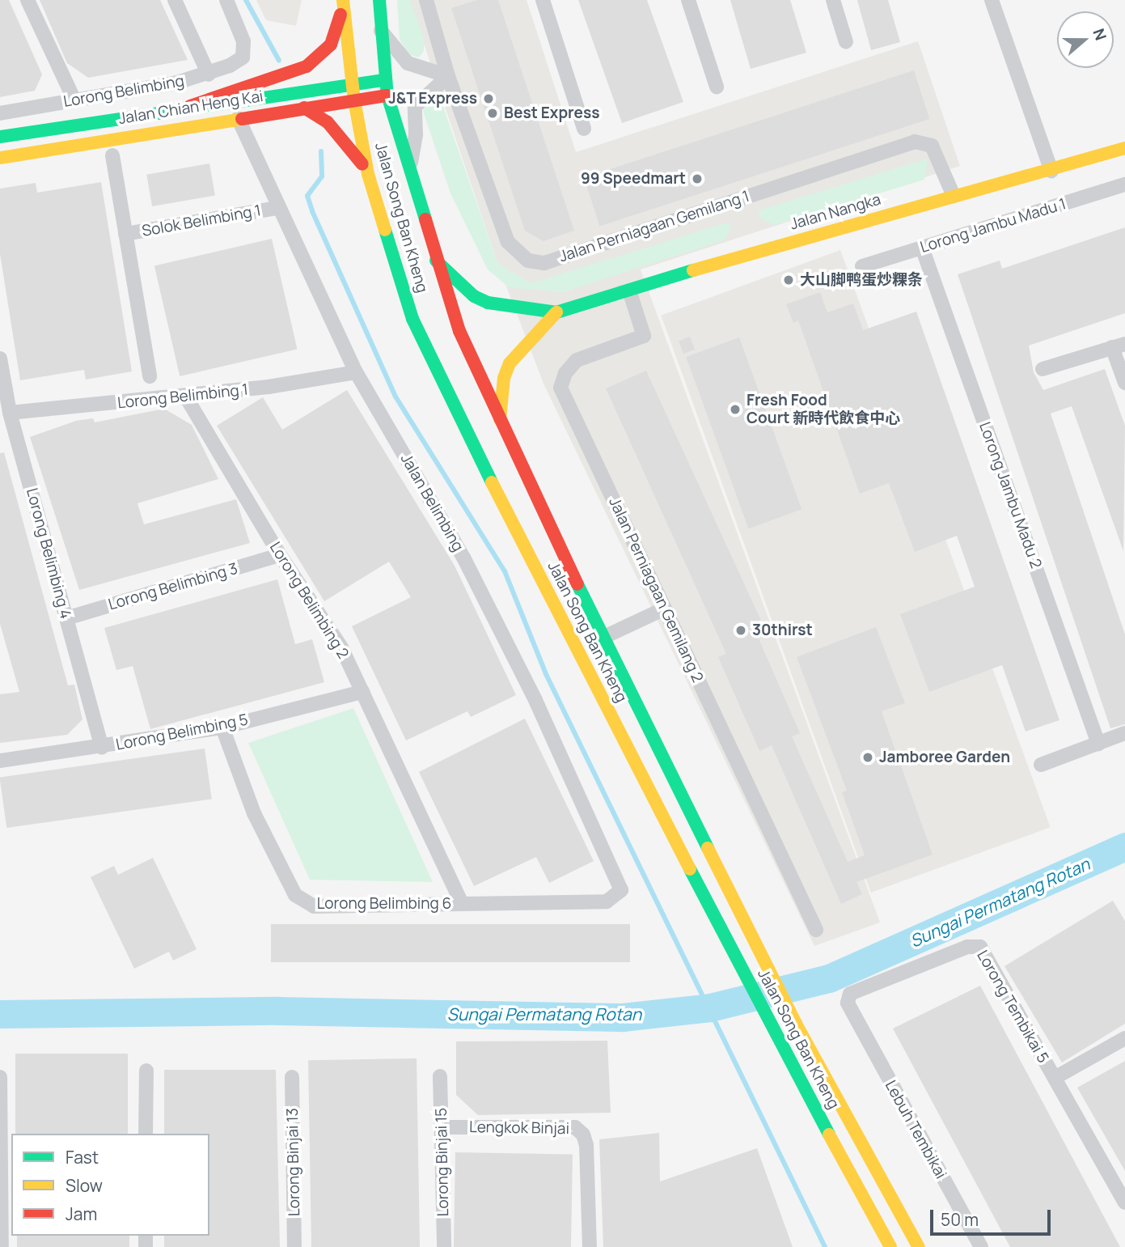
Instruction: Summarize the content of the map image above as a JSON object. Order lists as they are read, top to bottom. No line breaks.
{"streets":{"main road":["Jalan Chian Heng Kai","Jalan Nangka","Jalan Song Ban Kheng"],"street":["Lorong Belimbing","Solok Belimbing 1","Lorong Jambu Madu 1","Jalan Perniagaan Gemilang 1","Lorong Belimbing 1","Lorong Jambu Madu 2","Jalan Belimbing","Lorong Belimbing 4","Lorong Belimbing 3","Jalan Perniagaan Gemilang 2","Lorong Belimbing 2","Lorong Belimbing 5","Lorong Belimbing 6","Lorong Tembikai 5","Lengkok Binjai","Lebuh Tembikai","Lorong Binjai 13","Lorong Binjai 15"]},"crossings":[["Jalan Chian Heng Kai","Jalan Song Ban Kheng"],["Jalan Chian Heng Kai","Jalan Belimbing"],["Jalan Nangka","Jalan Song Ban Kheng"],["Jalan Nangka","Jalan Perniagaan Gemilang 1"],["Jalan Nangka","Jalan Perniagaan Gemilang 2"],["Solok Belimbing 1","Jalan Belimbing"],["Lorong Jambu Madu 1","Lorong Jambu Madu 2"],["Lorong Belimbing 1","Jalan Belimbing"],["Lorong Belimbing 1","Lorong Belimbing 4"],["Lorong Belimbing 1","Lorong Belimbing 2"],["Jalan Belimbing","Lorong Belimbing 6"],["Lorong Belimbing 4","Lorong Belimbing 3"],["Lorong Belimbing 4","Lorong Belimbing 5"],["Lorong Belimbing 3","Lorong Belimbing 2"],["Lorong Belimbing 2","Lorong Belimbing 5"],["Lorong Belimbing 2","Lorong Belimbing 6"],["Lorong Belimbing 5","Lorong Belimbing 6"],["Lorong Tembikai 5","Lebuh Tembikai"],["Lengkok Binjai","Lorong Binjai 15"]],"water":["Sungai Permatang Rotan"],"places":["J&T Express","Best Express","99 Speedmart","大山脚鸭蛋炒粿条","Fresh Food Court 新時代飲食中心","30thirst","Jamboree Garden"],"legend":["Fast","Slow","Jam"],"scale_bar":"50 m","north":"right"}
